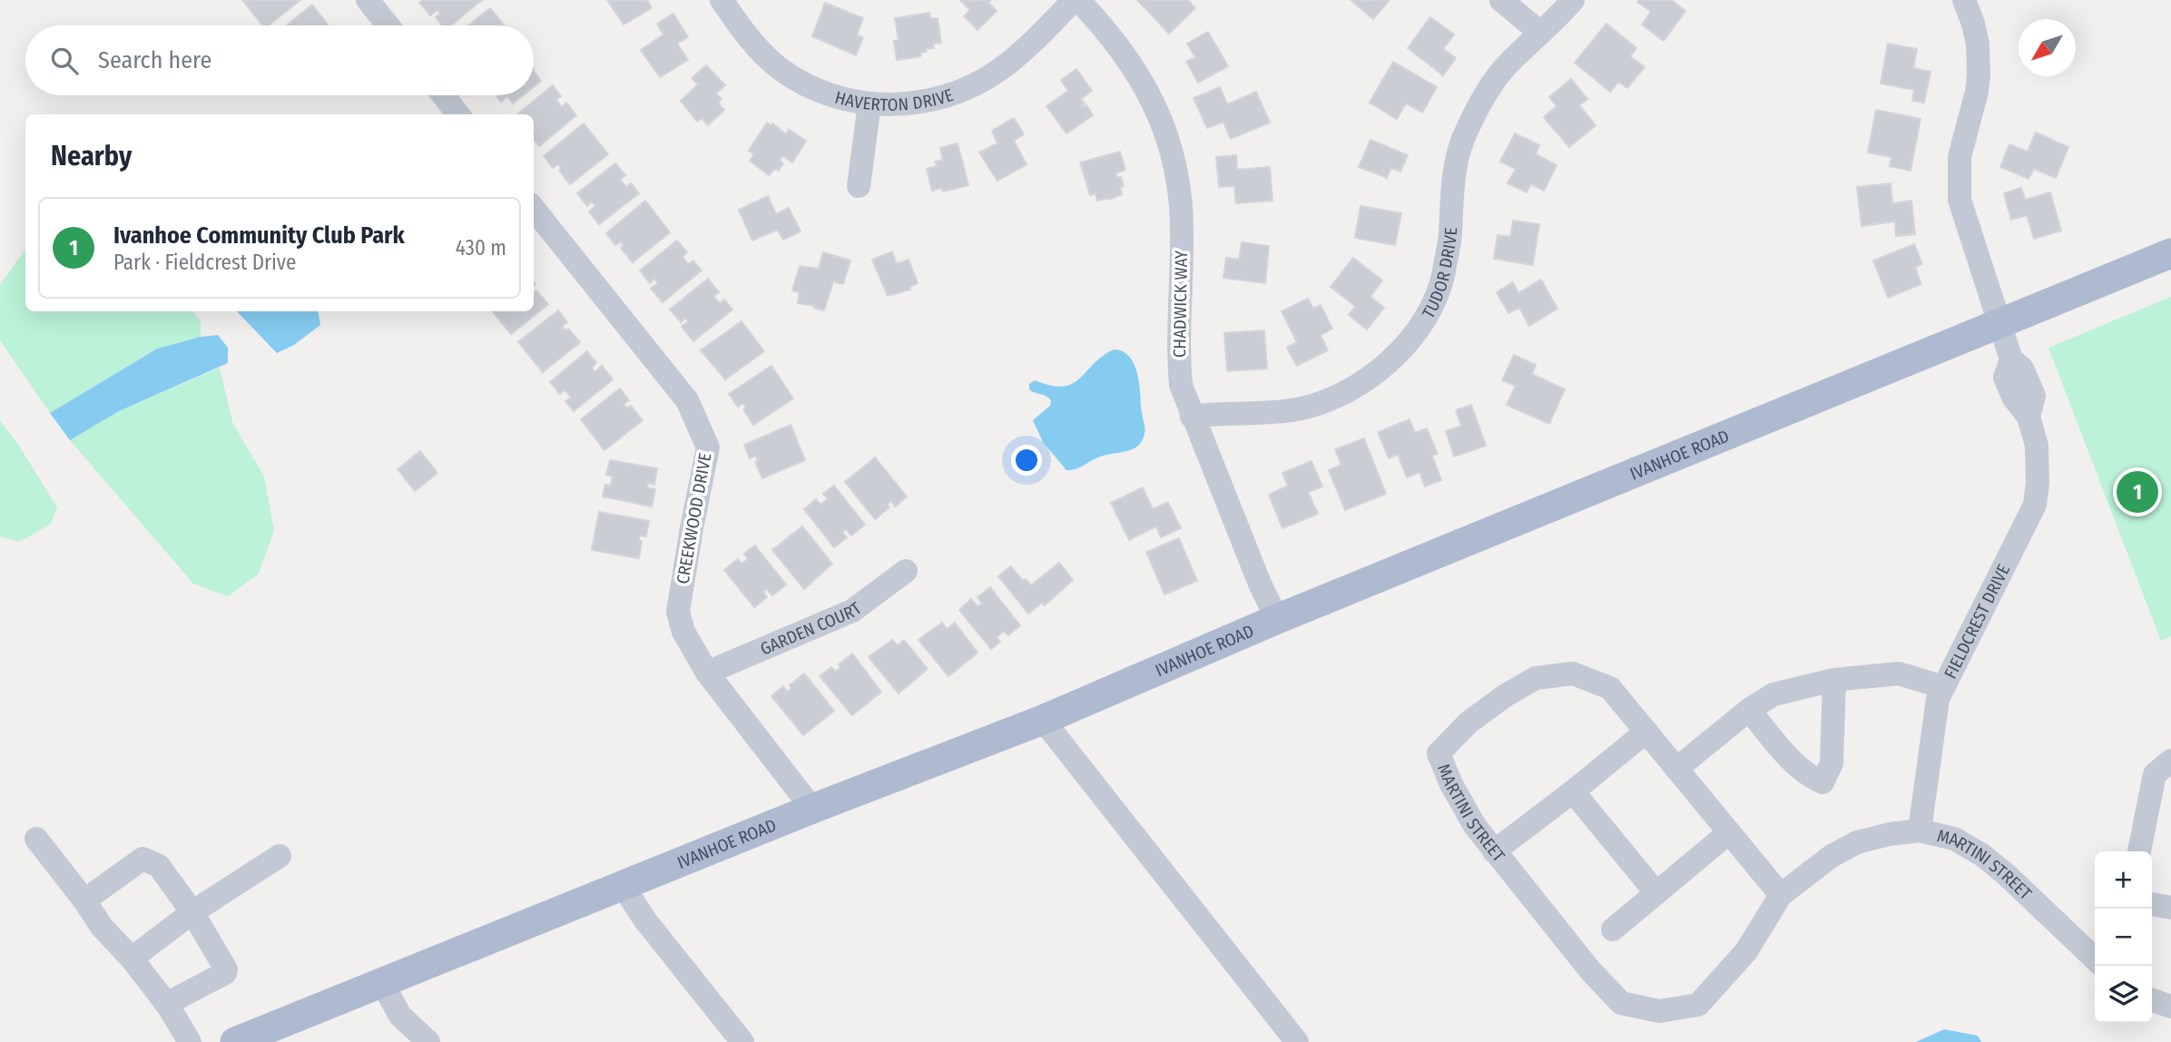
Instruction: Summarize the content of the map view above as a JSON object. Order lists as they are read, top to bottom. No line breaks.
{"streets":{"main road":["IVANHOE ROAD"],"street":["HAVERTON DRIVE","TUDOR DRIVE","CHADWICK WAY","CREEKWOOD DRIVE","FIELDCREST DRIVE","GARDEN COURT","MARTINI STREET"]},"crossings":[["TUDOR DRIVE","CHADWICK WAY"],["CHADWICK WAY","IVANHOE ROAD"],["IVANHOE ROAD","CREEKWOOD DRIVE"],["IVANHOE ROAD","FIELDCREST DRIVE"],["CREEKWOOD DRIVE","GARDEN COURT"],["FIELDCREST DRIVE","MARTINI STREET"]],"north":"bottom left","page":{"search":"Search here","heading":"Nearby","list":[{"mark":"1","name":"Ivanhoe Community Club Park","note":"Park · Fieldcrest Drive","value":"430 m"}],"pins":"1","map_buttons":["+","−"]}}
